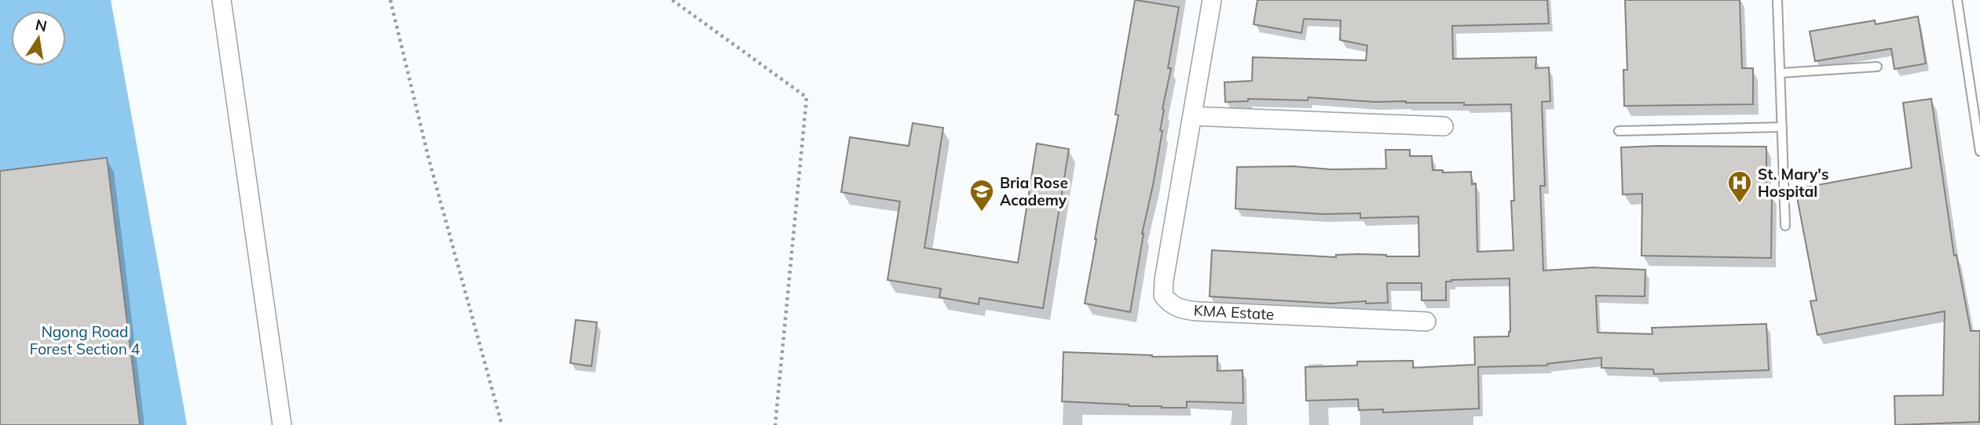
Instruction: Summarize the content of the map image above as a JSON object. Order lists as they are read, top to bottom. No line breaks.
{"streets":{"street":["KMA Estate"]},"parks":["Ngong Road Forest Section 4"],"places":{"hospital":["St. Mary's Hospital"],"school or university":["Bria Rose Academy"]},"north":"top"}
